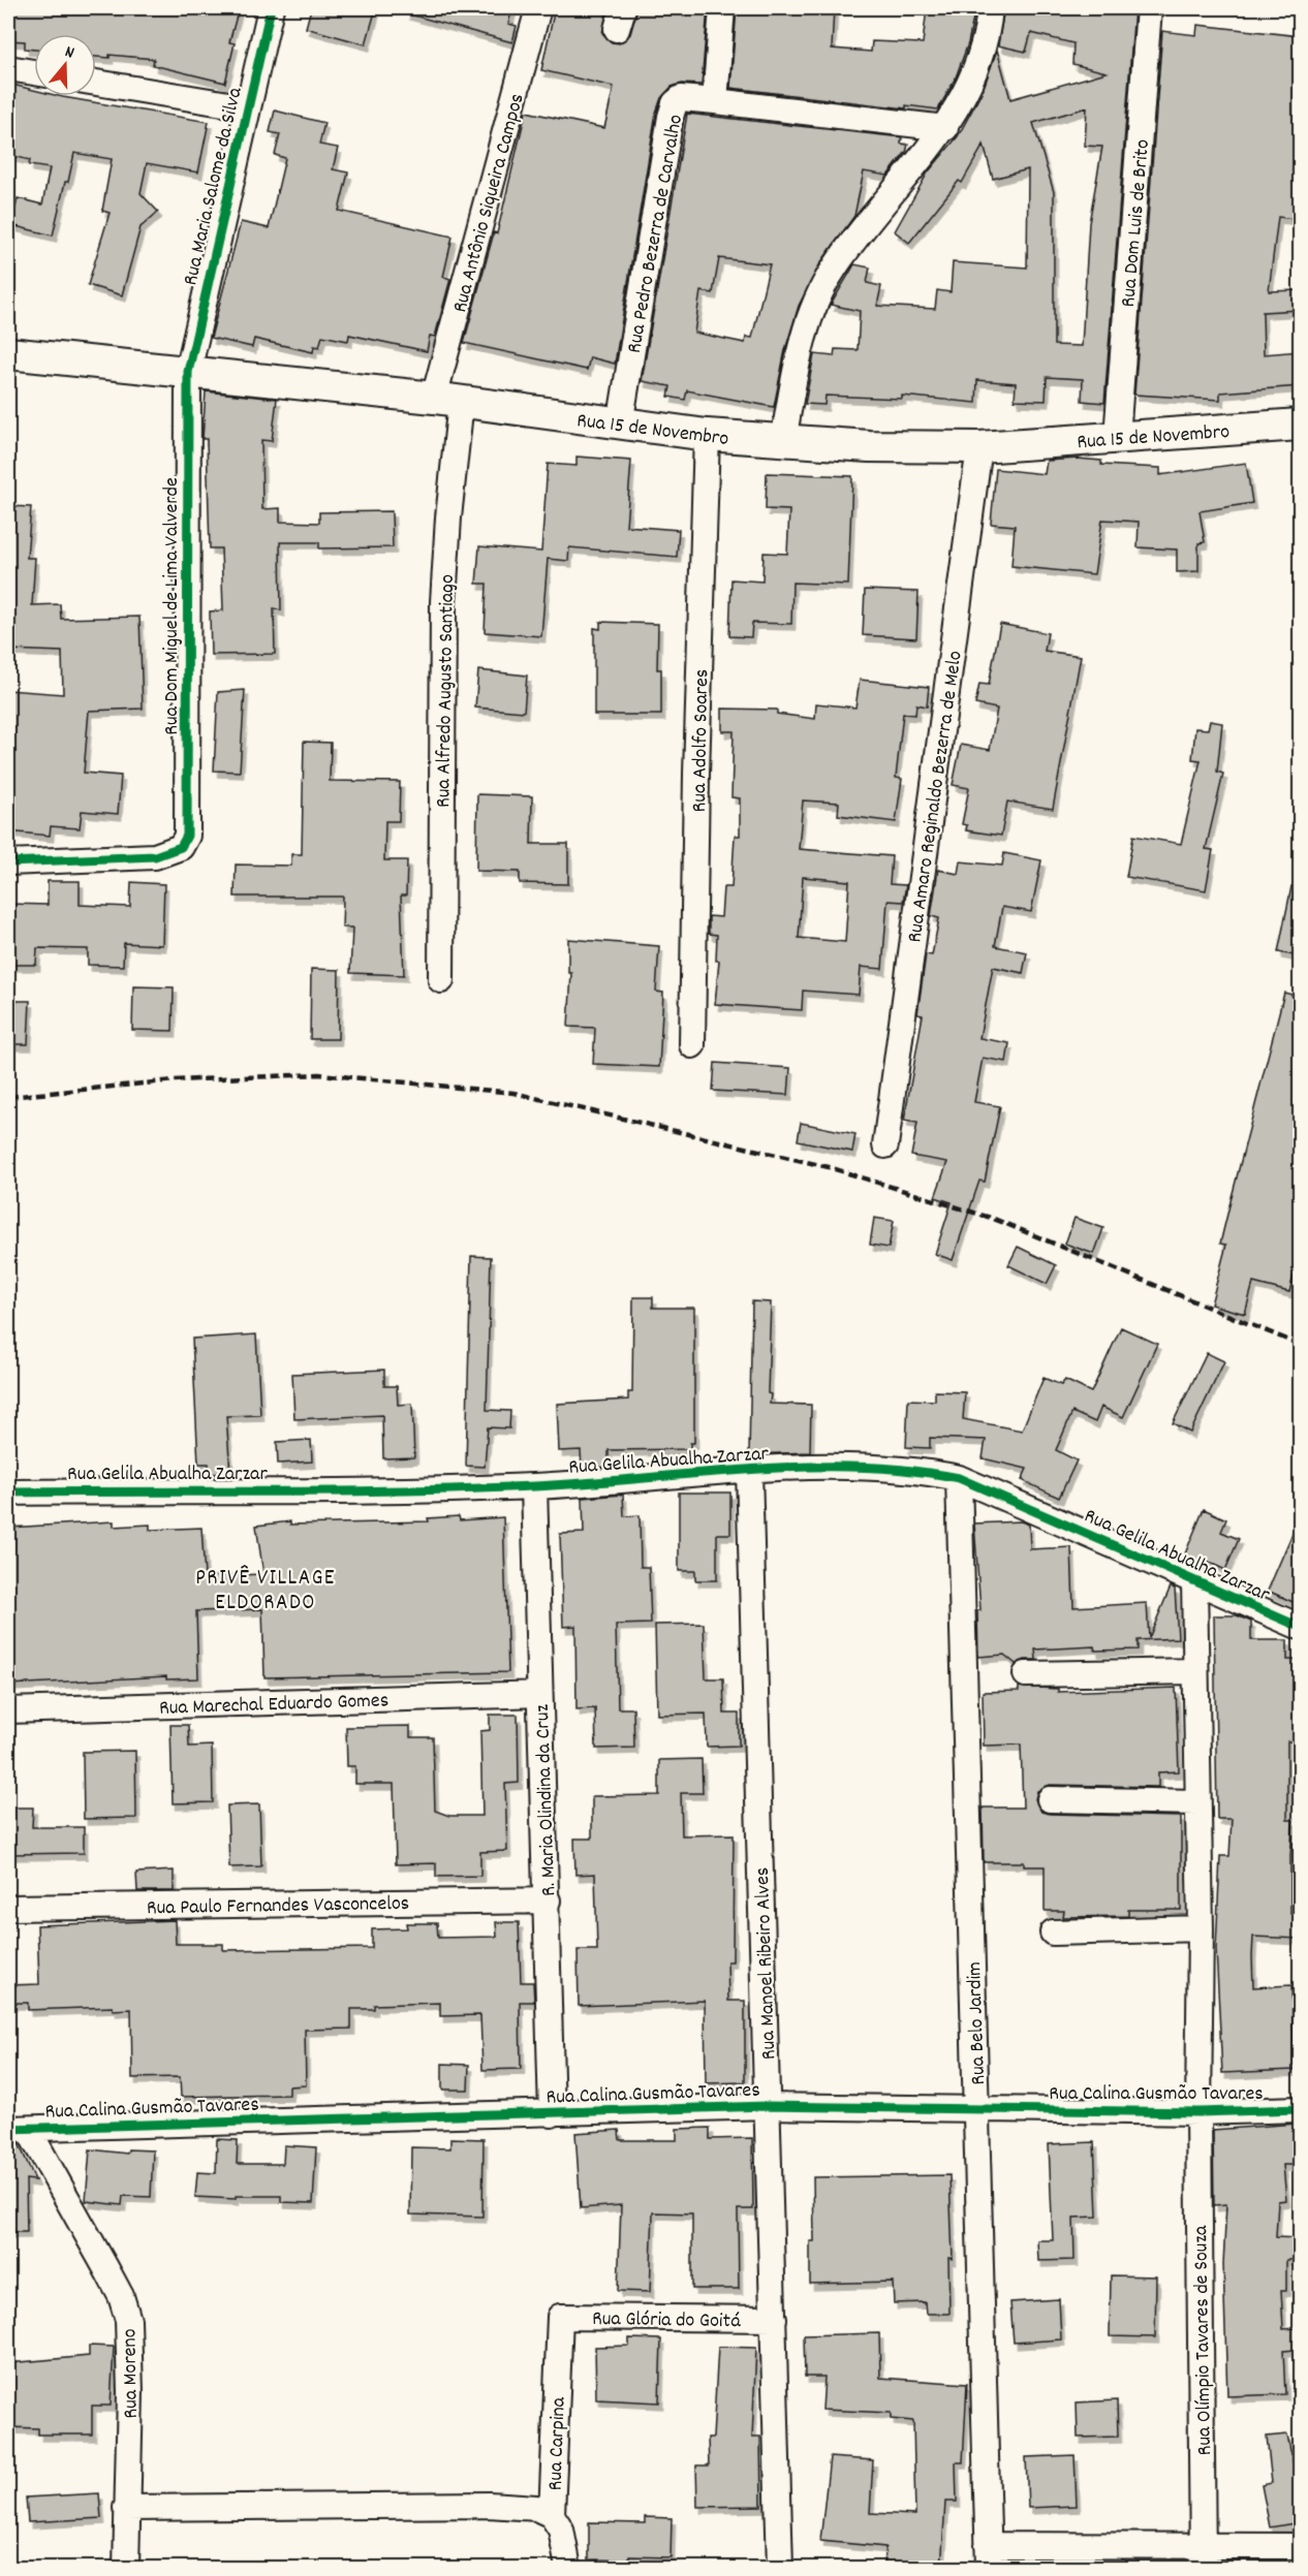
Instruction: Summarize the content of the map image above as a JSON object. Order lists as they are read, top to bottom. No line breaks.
{"streets":{"main road":["Rua 15 de Novembro"],"street":["Rua Maria Salome da Silva","Rua Antônio Siqueira Campos","Rua Dom Luis de Brito","Rua Pedro Bezerra de Carvalho","Rua Dom Miguel de Lima Valverde","Rua Alfredo Augusto Santiago","Rua Adolfo Soares","Rua Amaro Reginaldo Bezerra de Melo","Rua Gelila Abualha Zarzar","Rua Marechal Eduardo Gomes","R. Maria Olindina da Cruz","Rua Paulo Fernandes Vasconcelos","Rua Manoel Ribeiro Alves","Rua Belo Jardim","Rua Calina Gusmão Tavares","Rua Glória do Goitá","Rua Olímpio Tavares de Souza","Rua Moreno","Rua Carpina"]},"crossings":[["Rua Maria Salome da Silva","Rua 15 de Novembro"],["Rua Maria Salome da Silva","Rua Dom Miguel de Lima Valverde"],["Rua Antônio Siqueira Campos","Rua 15 de Novembro"],["Rua Antônio Siqueira Campos","Rua Alfredo Augusto Santiago"],["Rua Dom Luis de Brito","Rua 15 de Novembro"],["Rua Pedro Bezerra de Carvalho","Rua 15 de Novembro"],["Rua 15 de Novembro","Rua Dom Miguel de Lima Valverde"],["Rua 15 de Novembro","Rua Alfredo Augusto Santiago"],["Rua 15 de Novembro","Rua Adolfo Soares"],["Rua 15 de Novembro","Rua Amaro Reginaldo Bezerra de Melo"],["Rua Gelila Abualha Zarzar","R. Maria Olindina da Cruz"],["Rua Gelila Abualha Zarzar","Rua Manoel Ribeiro Alves"],["Rua Gelila Abualha Zarzar","Rua Belo Jardim"],["Rua Gelila Abualha Zarzar","Rua Olímpio Tavares de Souza"],["Rua Marechal Eduardo Gomes","R. Maria Olindina da Cruz"],["R. Maria Olindina da Cruz","Rua Paulo Fernandes Vasconcelos"],["R. Maria Olindina da Cruz","Rua Calina Gusmão Tavares"],["Rua Manoel Ribeiro Alves","Rua Calina Gusmão Tavares"],["Rua Manoel Ribeiro Alves","Rua Glória do Goitá"],["Rua Belo Jardim","Rua Calina Gusmão Tavares"],["Rua Calina Gusmão Tavares","Rua Olímpio Tavares de Souza"],["Rua Calina Gusmão Tavares","Rua Moreno"],["Rua Glória do Goitá","Rua Carpina"]],"districts":["PRIVÊ VILLAGE ELDORADO"],"north":"top"}
